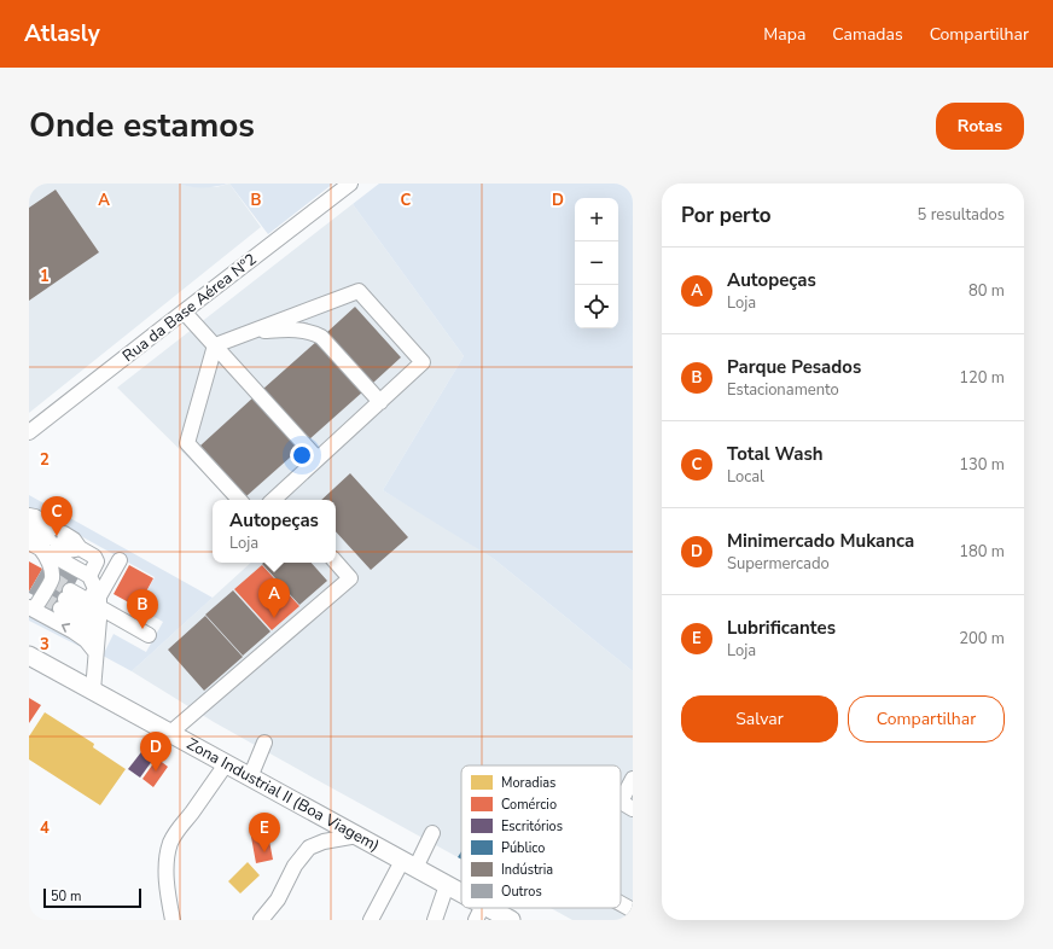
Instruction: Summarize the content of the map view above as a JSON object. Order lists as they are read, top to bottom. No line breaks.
{"streets":{"main road":["Zona Industrial II (Boa Viagem)"],"street":["Rua da Base Aérea Nº2"]},"legend":["Moradias","Comércio","Escritórios","Público","Indústria","Outros"],"scale_bar":"50 m","page":{"header":"Atlasly","nav":["Mapa","Camadas","Compartilhar"],"title":"Onde estamos","buttons":["Rotas",["Salvar","Compartilhar"]],"heading":["Por perto","5 resultados"],"map_buttons":["+","−"],"list":[{"mark":"A","name":"Autopeças","note":"Loja","value":"80 m"},{"mark":"B","name":"Parque Pesados","note":"Estacionamento","value":"120 m"},{"mark":"C","name":"Total Wash","note":"Local","value":"130 m"},{"mark":"D","name":"Minimercado Mukanca","note":"Supermercado","value":"180 m"},{"mark":"E","name":"Lubrificantes","note":"Loja","value":"200 m"}],"pins":["C","A","B","D","E"],"popup":["Autopeças","Loja"],"scale":"50 m"},"grid":{"columns":["A","B","C","D"],"rows":["1","2","3","4"]}}
